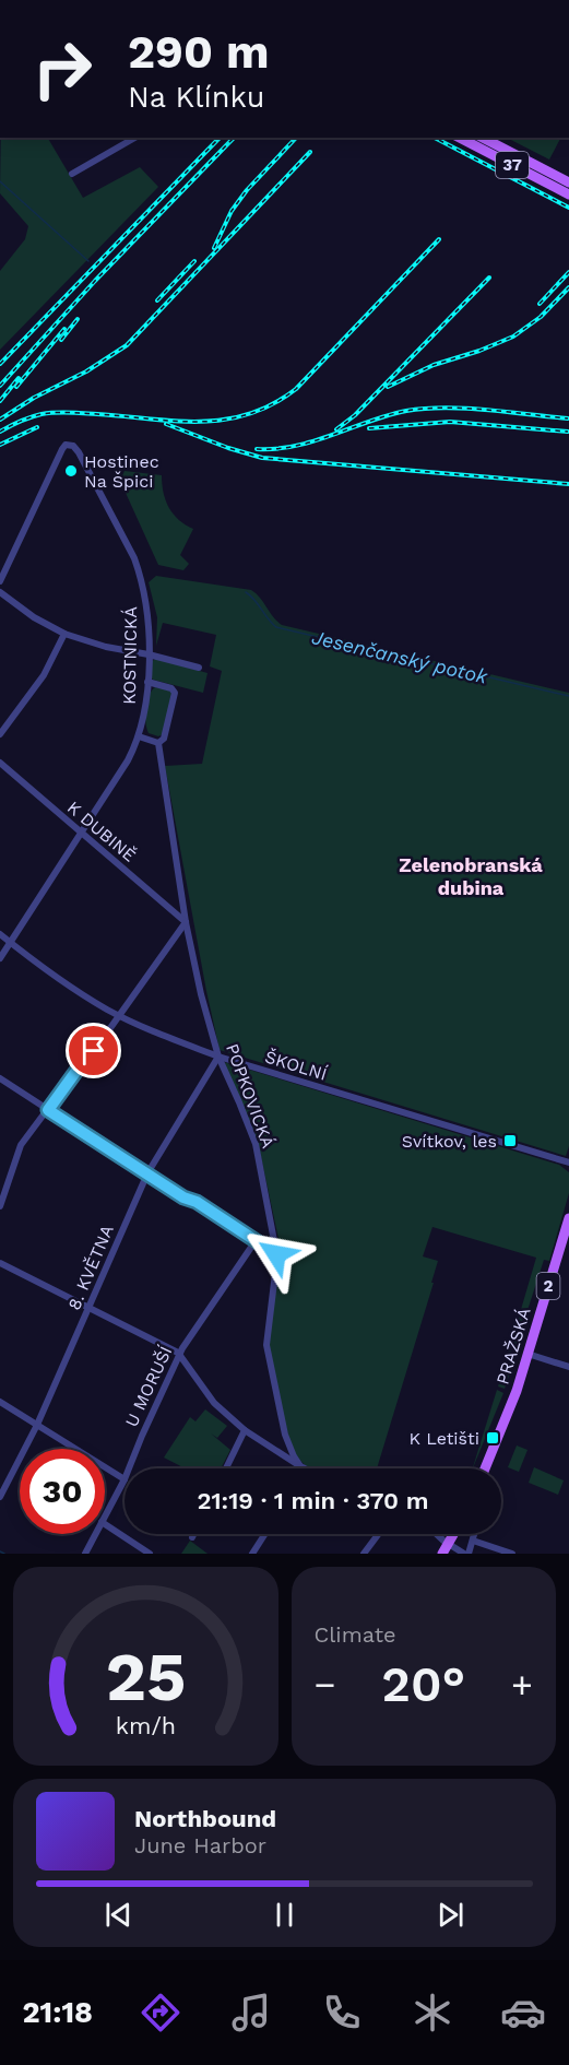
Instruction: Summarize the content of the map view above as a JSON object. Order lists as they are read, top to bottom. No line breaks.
{"streets":{"main road":["37","2","PRAŽSKÁ"],"street":["KOSTNICKÁ","K DUBINĚ","ŠKOLNÍ","POPKOVICKÁ","8. KVĚTNA","U MORUŠÍ"]},"crossings":[["KOSTNICKÁ","K DUBINĚ"],["KOSTNICKÁ","ŠKOLNÍ"],["K DUBINĚ","POPKOVICKÁ"],["ŠKOLNÍ","POPKOVICKÁ"],["ŠKOLNÍ","8. KVĚTNA"],["POPKOVICKÁ","8. KVĚTNA"]],"districts":["Zelenobranská dubina"],"water":["Jesenčanský potok"],"places":{"other":["Hostinec Na Špici"],"transit":["Svítkov, les","K Letišti"]},"page":{"turn":["290 m","Na Klínku"],"limit":"30","trip":"21:19 · 1 min · 370 m","tile":"Climate","heat":["−","20°","+"],"song":["Northbound","June Harbor"],"tabs":"21:18","gauge":["25","km/h"]}}
